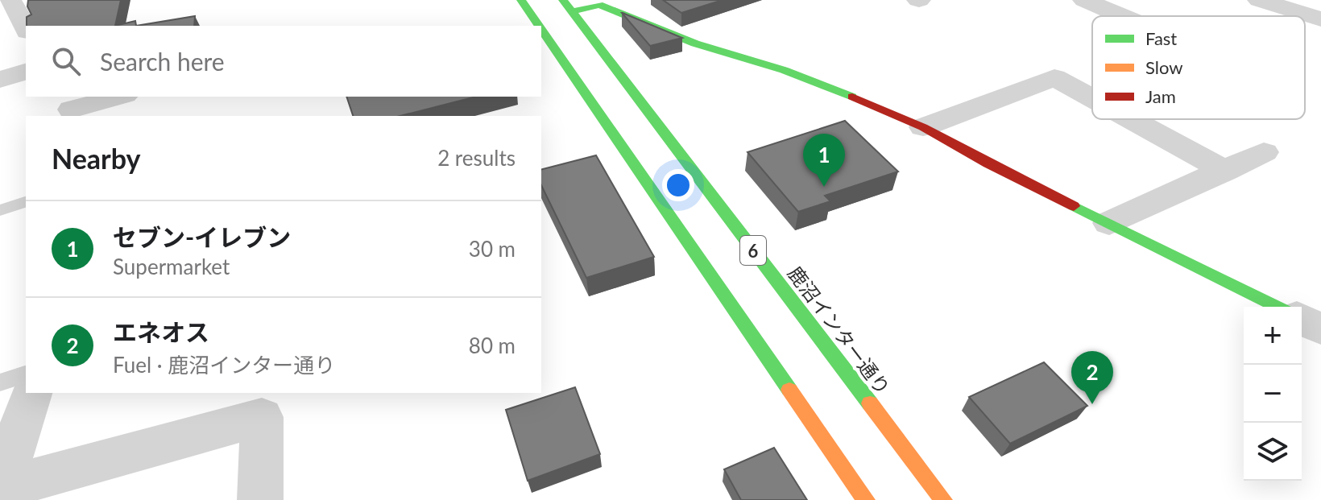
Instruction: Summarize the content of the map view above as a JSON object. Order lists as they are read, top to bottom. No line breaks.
{"streets":{"main road":["6","鹿沼インター通り"]},"legend":["Fast","Slow","Jam"],"page":{"search":"Search here","heading":["Nearby","2 results"],"pins":["1","2"],"list":[{"mark":"1","name":"セブン-イレブン","note":"Supermarket","value":"30 m"},{"mark":"2","name":"エネオス","note":"Fuel · 鹿沼インター通り","value":"80 m"}],"map_buttons":["+","−"]}}
